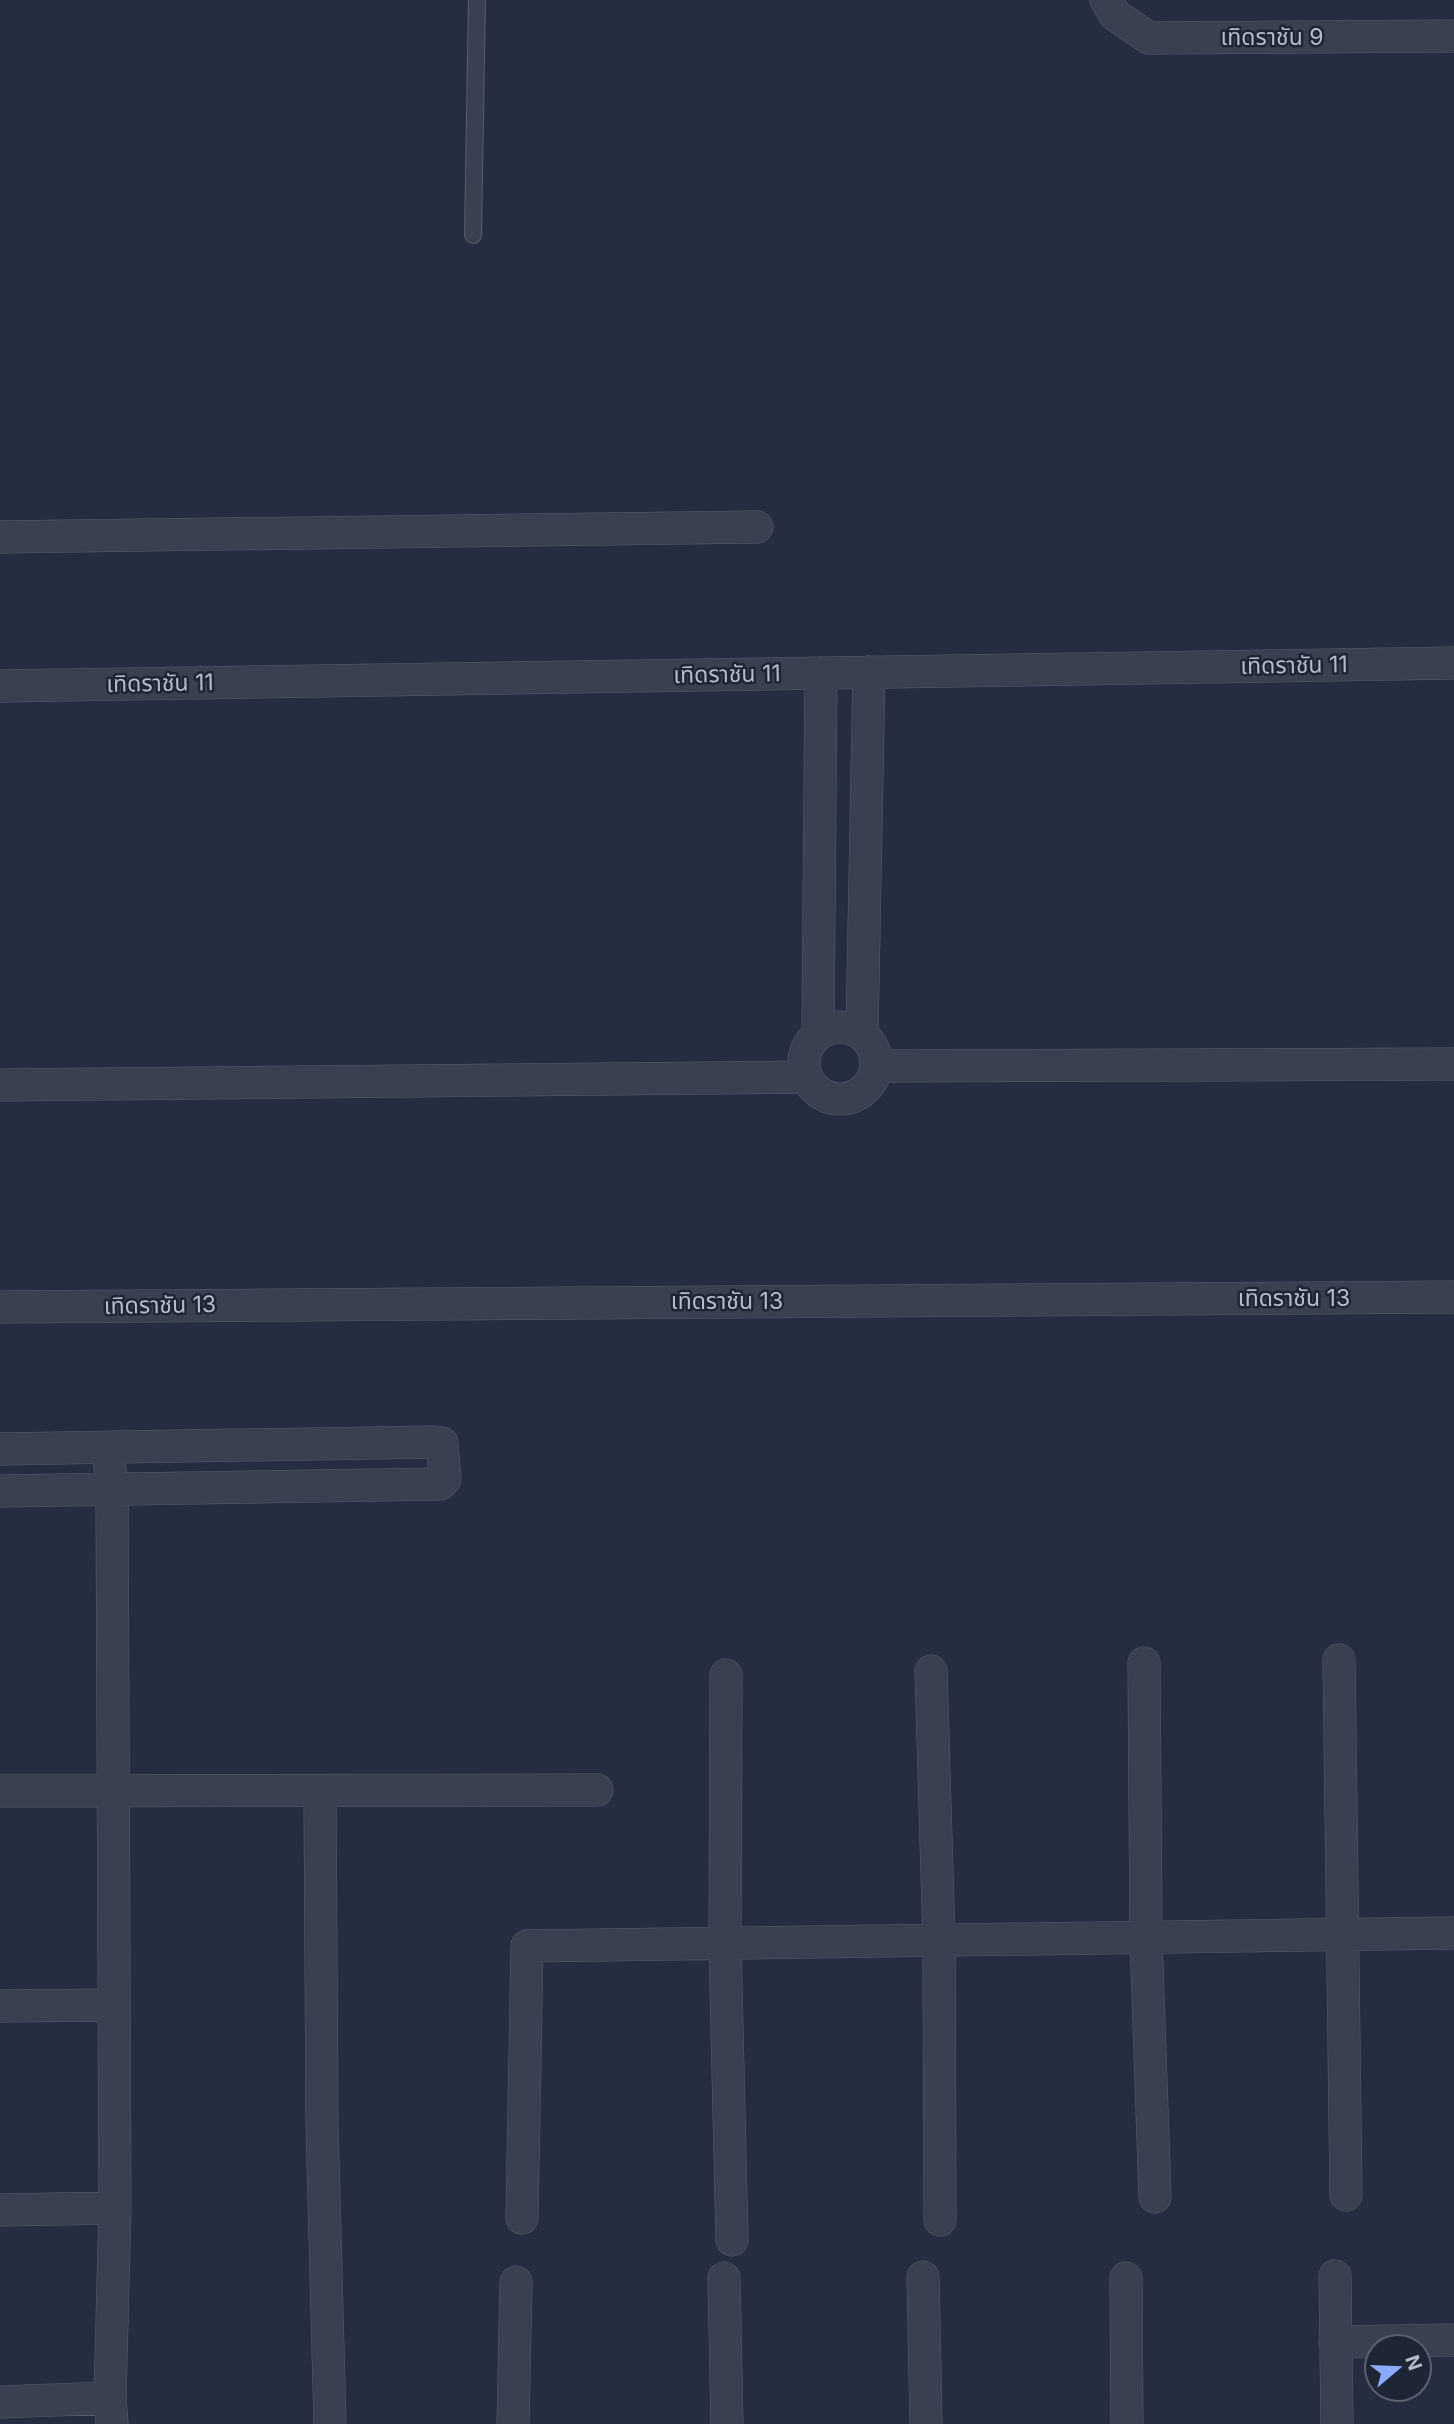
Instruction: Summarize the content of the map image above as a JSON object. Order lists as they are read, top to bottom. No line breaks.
{"streets":{"street":["เทิดราชัน 9","เทิดราชัน 11","เทิดราชัน 13"]},"north":"right"}
